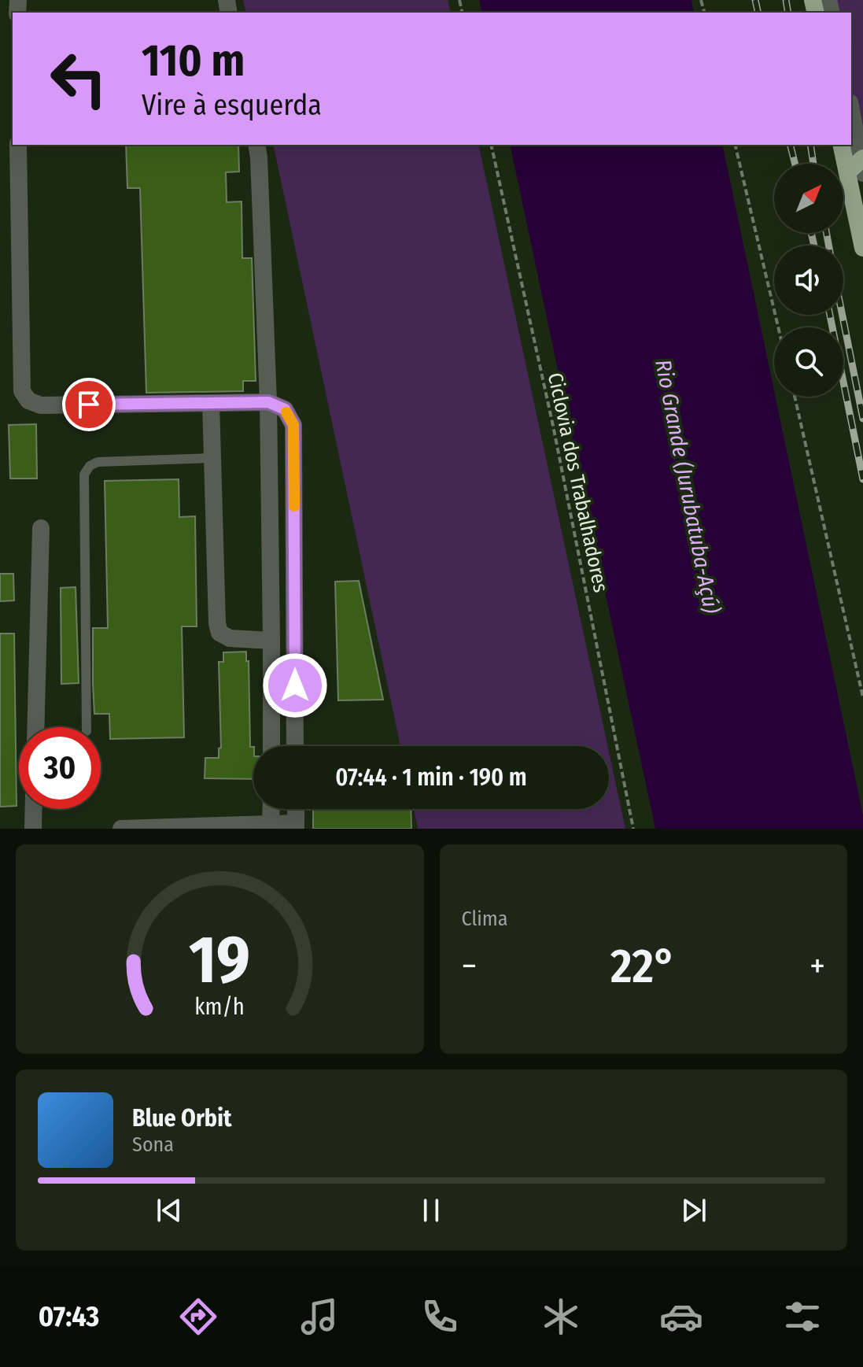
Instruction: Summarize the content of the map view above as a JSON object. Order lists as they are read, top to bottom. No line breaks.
{"streets":{"path":["Ciclovia dos Trabalhadores"]},"water":["Rio Grande (Jurubatuba-Açú)"],"north":"top right","page":{"turn":["110 m","Vire à esquerda"],"limit":"30","trip":"07:44 · 1 min · 190 m","tile":"Clima","heat":["−","22°","+"],"song":["Blue Orbit","Sona"],"tabs":"07:43","gauge":["19","km/h"]}}
